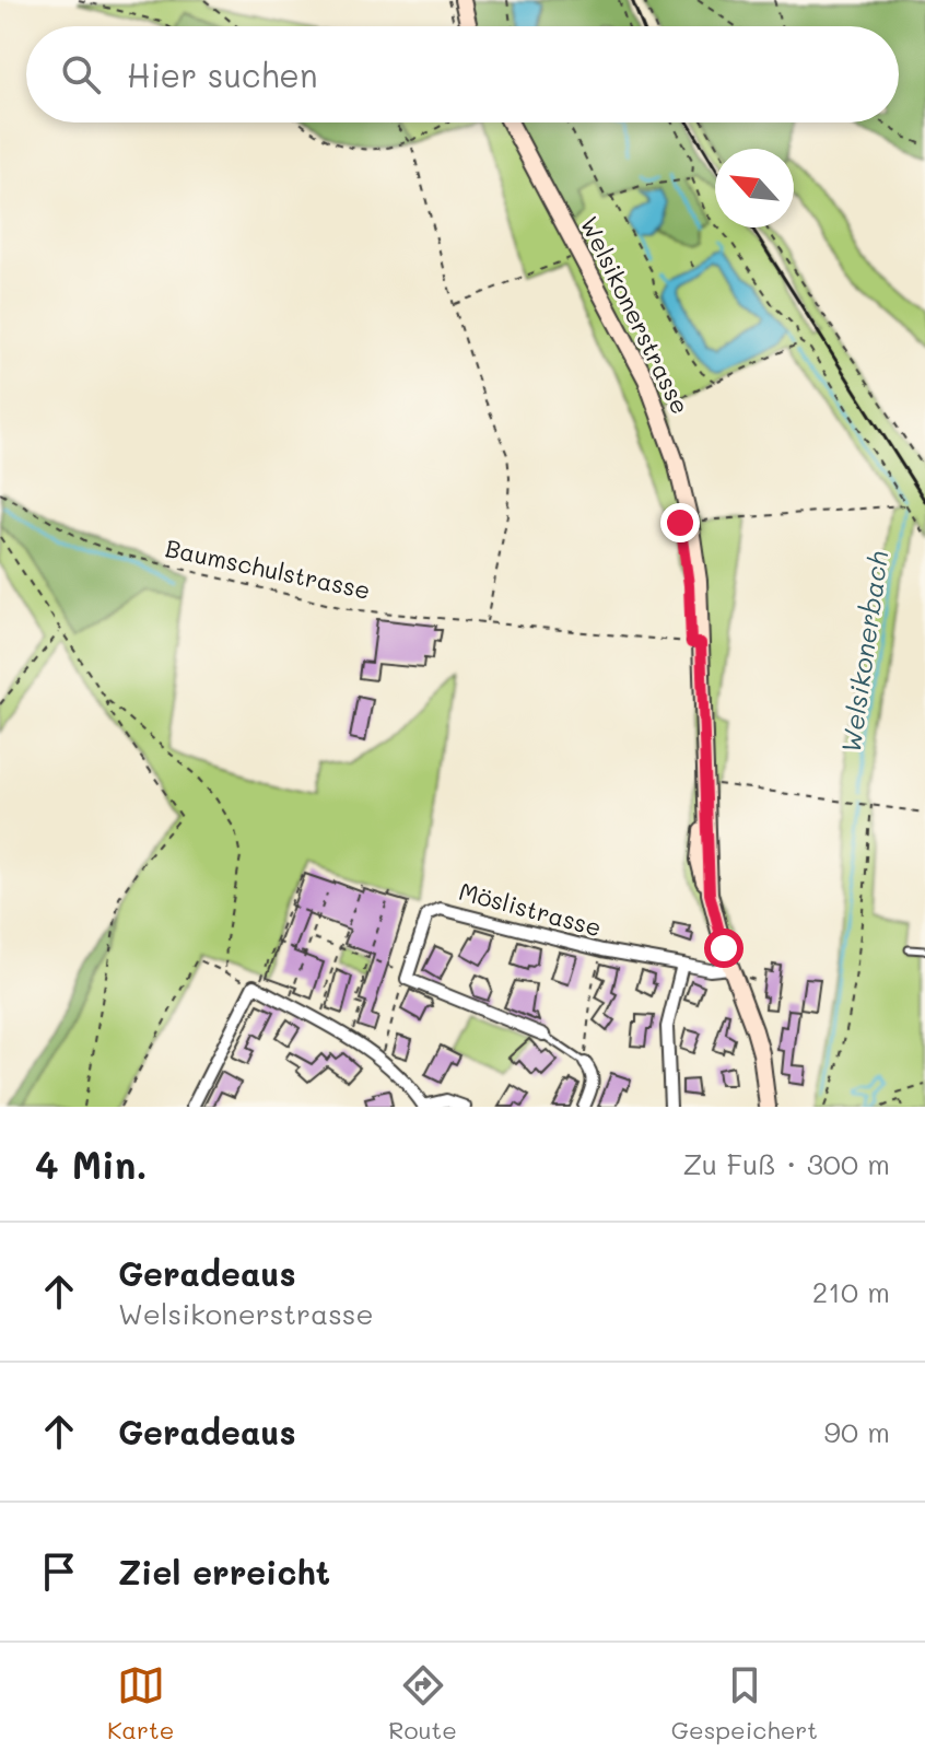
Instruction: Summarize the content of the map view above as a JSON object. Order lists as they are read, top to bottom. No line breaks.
{"streets":{"main road":["Welsikonerstrasse"],"street":["Möslistrasse"],"path":["Baumschulstrasse"]},"crossings":[["Welsikonerstrasse","Baumschulstrasse"],["Welsikonerstrasse","Möslistrasse"]],"water":["Welsikonerbach"],"north":"top left","page":{"search":"Hier suchen","heading":["4 Min.","Zu Fuß · 300 m"],"list":[["Geradeaus","Welsikonerstrasse","210 m"],["Geradeaus","90 m"],"Ziel erreicht"],"nav":["Karte","Route","Gespeichert"]}}
